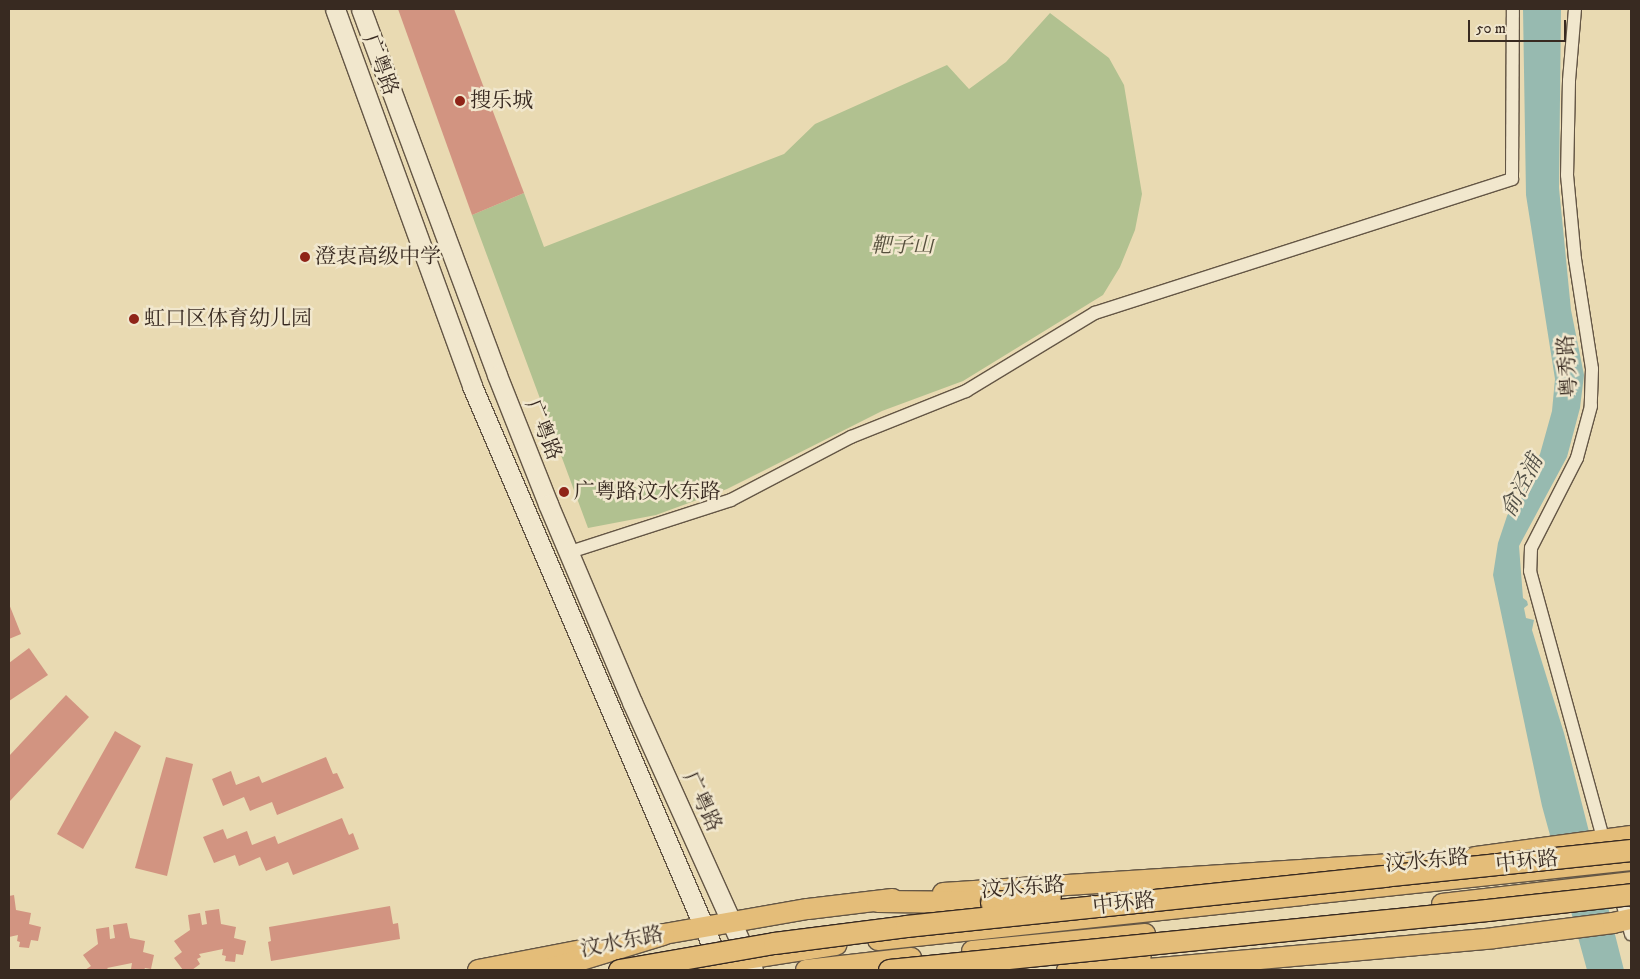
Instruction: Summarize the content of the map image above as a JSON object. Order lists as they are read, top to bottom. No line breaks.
{"streets":{"highway":["中环路"],"main road":["广粤路","汶水东路"],"street":["粤秀路"]},"crossings":[["广粤路","汶水东路"],["粤秀路","汶水东路"],["粤秀路","中环路"],["汶水东路","中环路"]],"water":["俞泾浦"],"parks":["靶子山"],"places":["搜乐城","澄衷高级中学","虹口区体育幼儿园","广粤路汶水东路"],"scale_bar":"50 m"}
